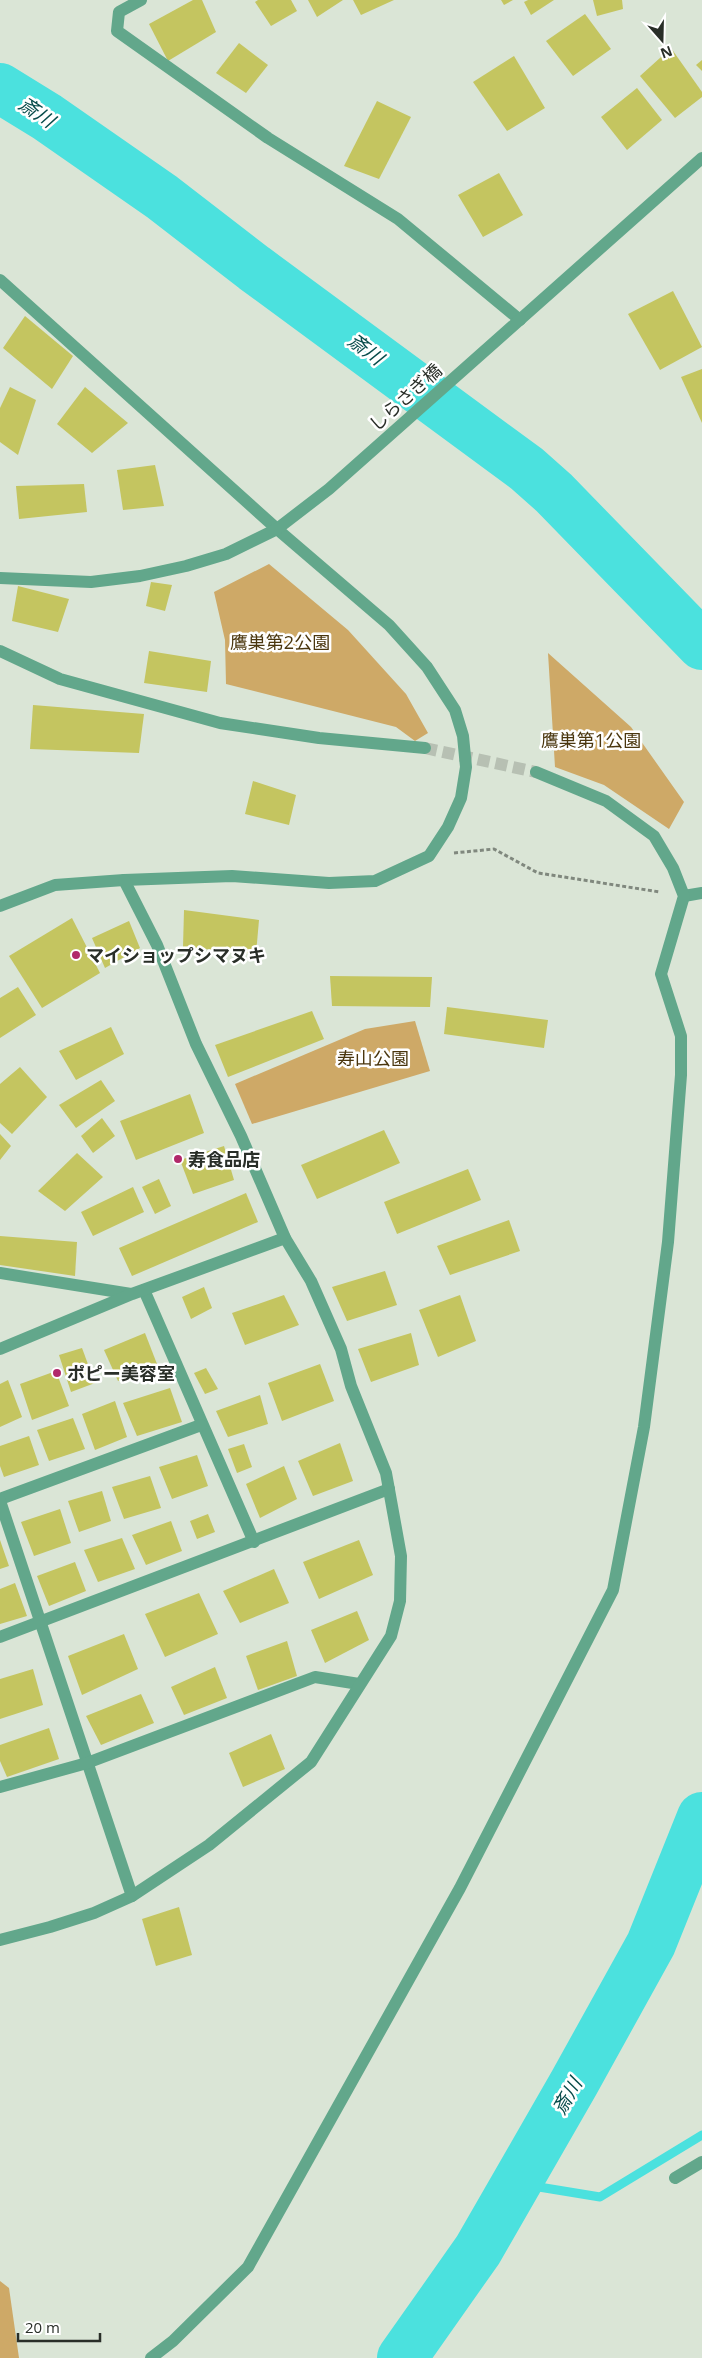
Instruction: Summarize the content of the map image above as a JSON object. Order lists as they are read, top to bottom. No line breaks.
{"streets":{"street":["しらさぎ橋"]},"water":["斎川"],"parks":["鷹巣第2公園","鷹巣第1公園","寿山公園"],"places":["マイショップシマヌキ","寿食品店","ポピー美容室"],"scale_bar":"20 m","north":"bottom"}
